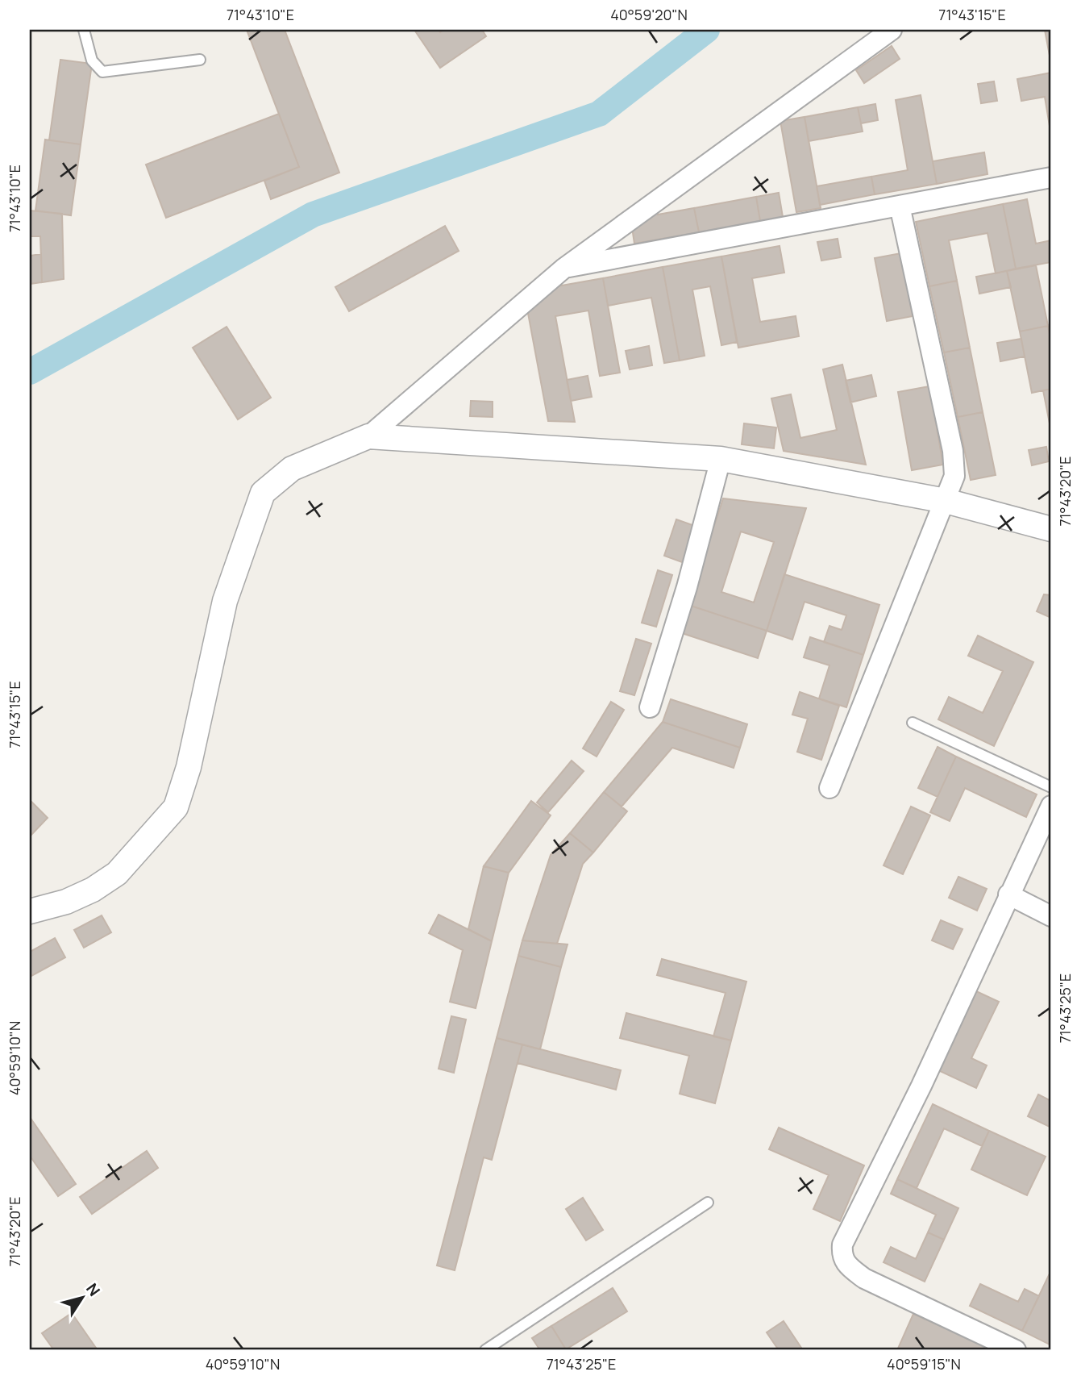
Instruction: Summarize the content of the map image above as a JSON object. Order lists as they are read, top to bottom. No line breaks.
{"north":"top right","coordinates":["71°43'10\"E","40°59'20\"N","71°43'15\"E","71°43'20\"E","71°43'25\"E","40°59'10\"N","40°59'15\"N"]}
